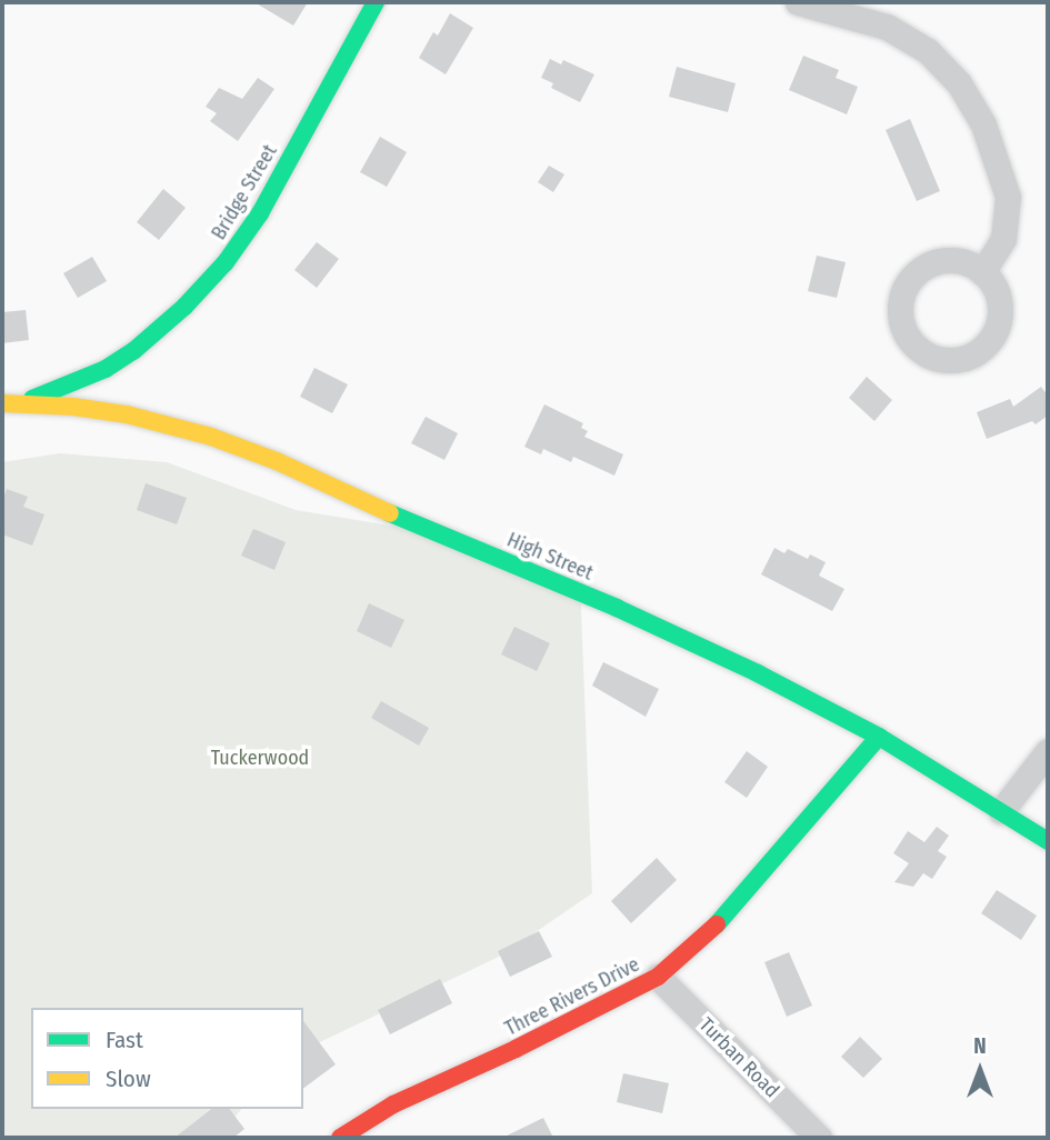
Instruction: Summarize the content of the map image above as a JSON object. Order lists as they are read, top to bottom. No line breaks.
{"streets":{"street":["Bridge Street","High Street","Three Rivers Drive","Turban Road"]},"crossings":[["Bridge Street","High Street"],["High Street","Three Rivers Drive"],["Three Rivers Drive","Turban Road"]],"parks":["Tuckerwood"],"legend":["Fast","Slow"],"north":"top"}
